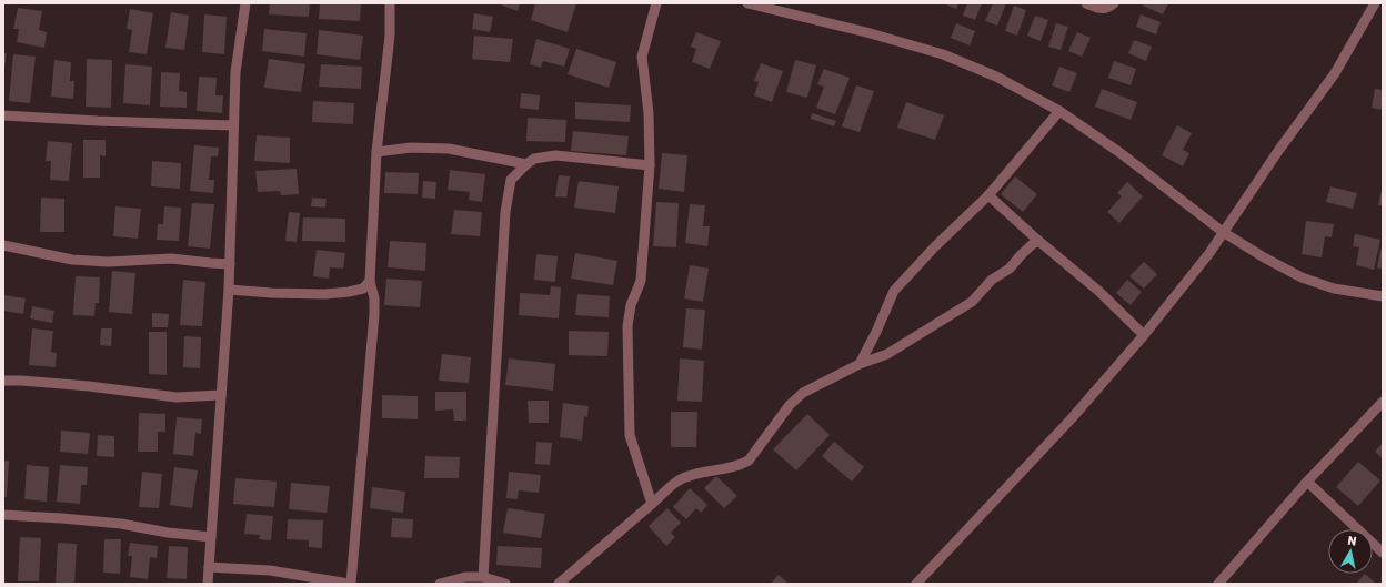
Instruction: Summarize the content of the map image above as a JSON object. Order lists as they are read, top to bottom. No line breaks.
{"north":"top"}
